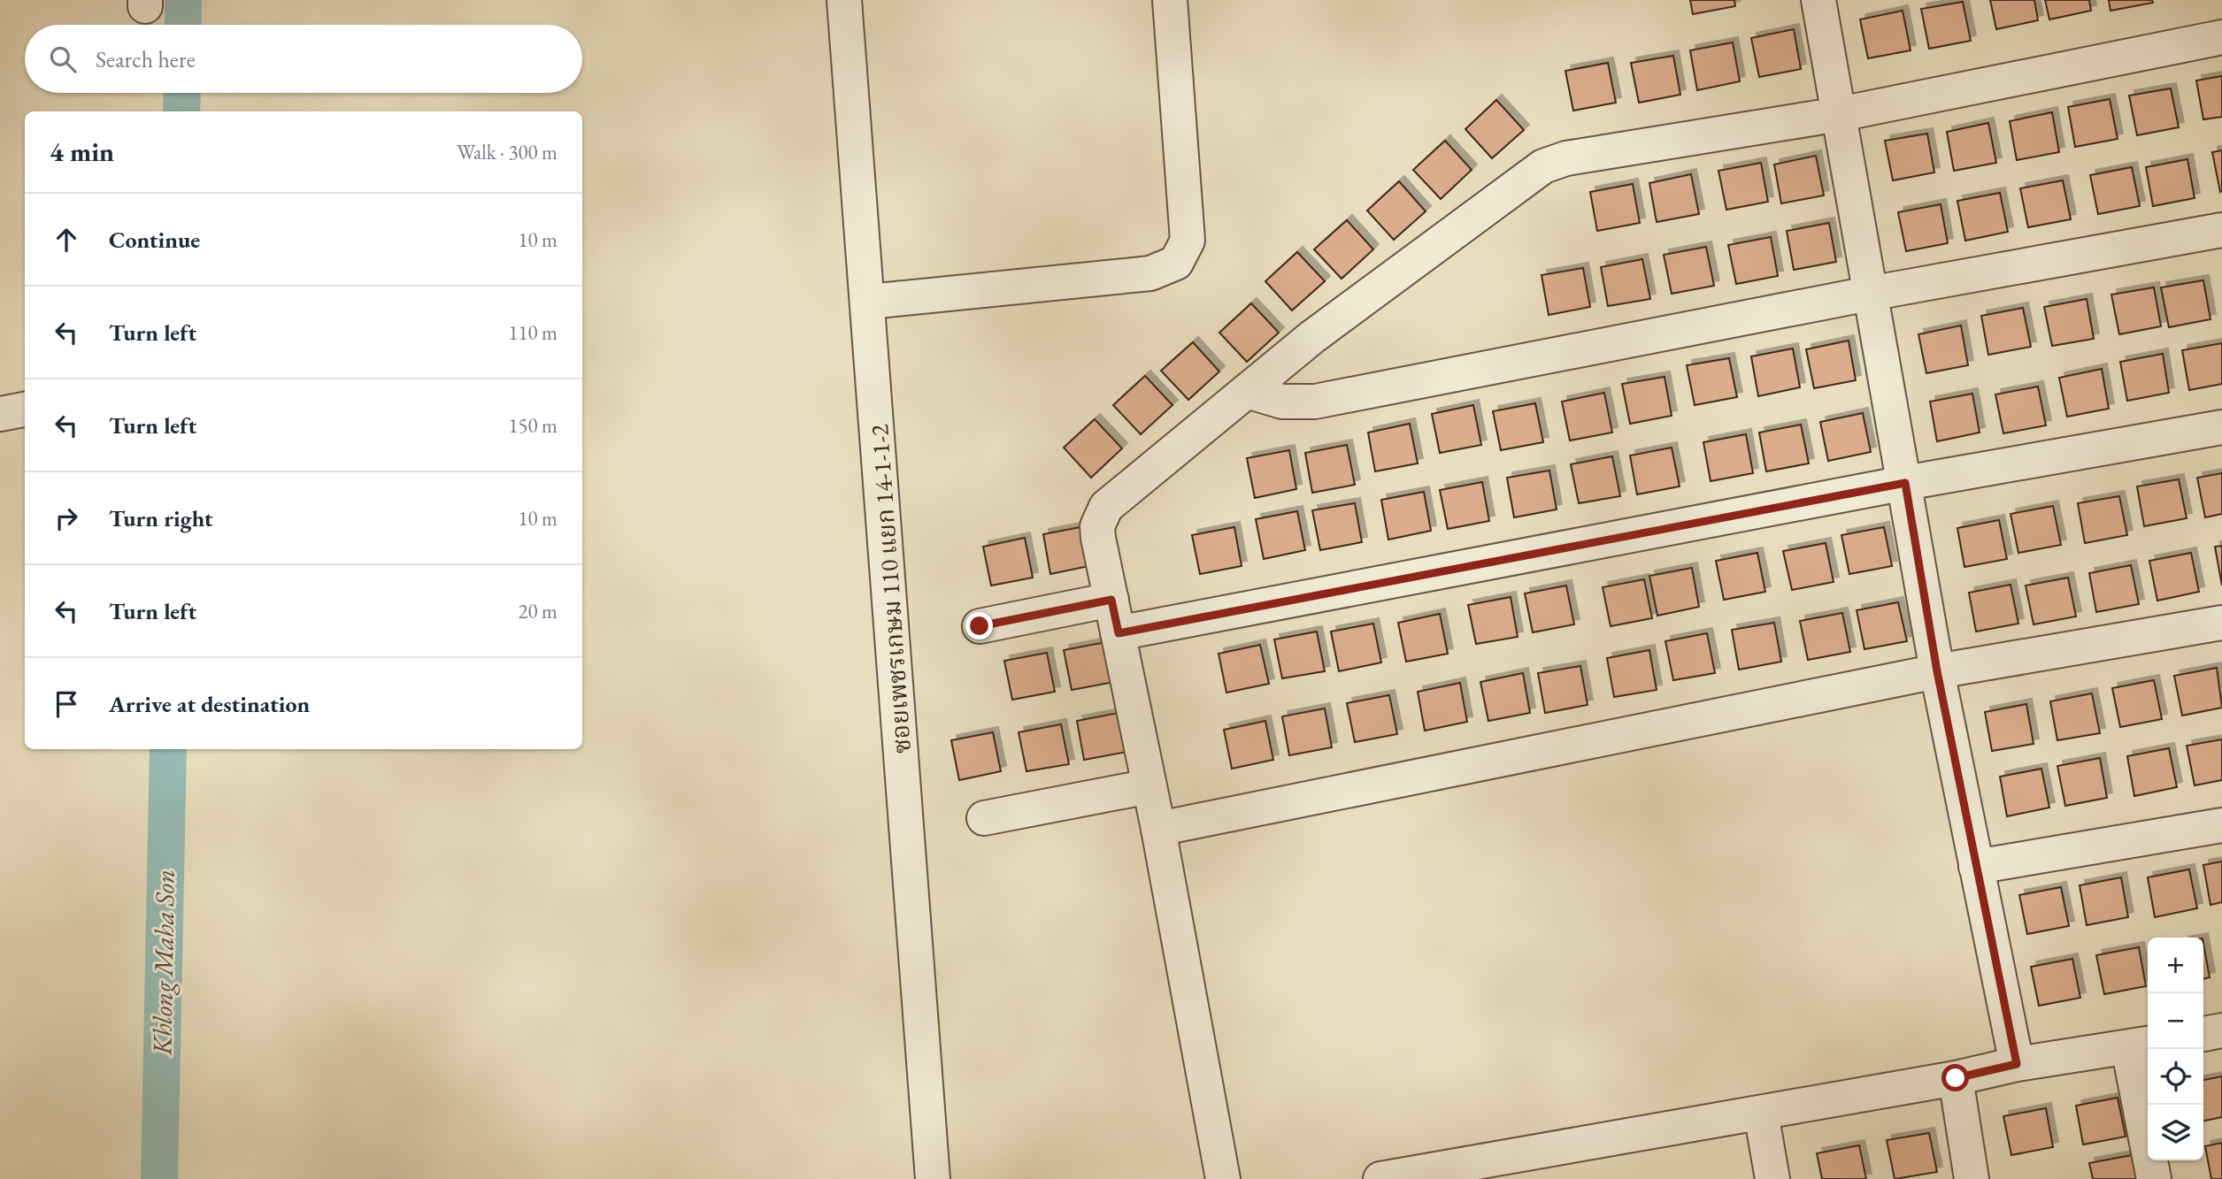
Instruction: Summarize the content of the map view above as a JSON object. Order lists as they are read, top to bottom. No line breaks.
{"streets":{"street":["ซอยเพชรเกษม 110 แยก 14-1-1-2"]},"water":["Khlong Maha Son"],"page":{"search":"Search here","heading":["4 min","Walk · 300 m"],"list":[["Continue","10 m"],["Turn left","110 m"],["Turn left","150 m"],["Turn right","10 m"],["Turn left","20 m"],"Arrive at destination"],"map_buttons":["+","−"]}}
